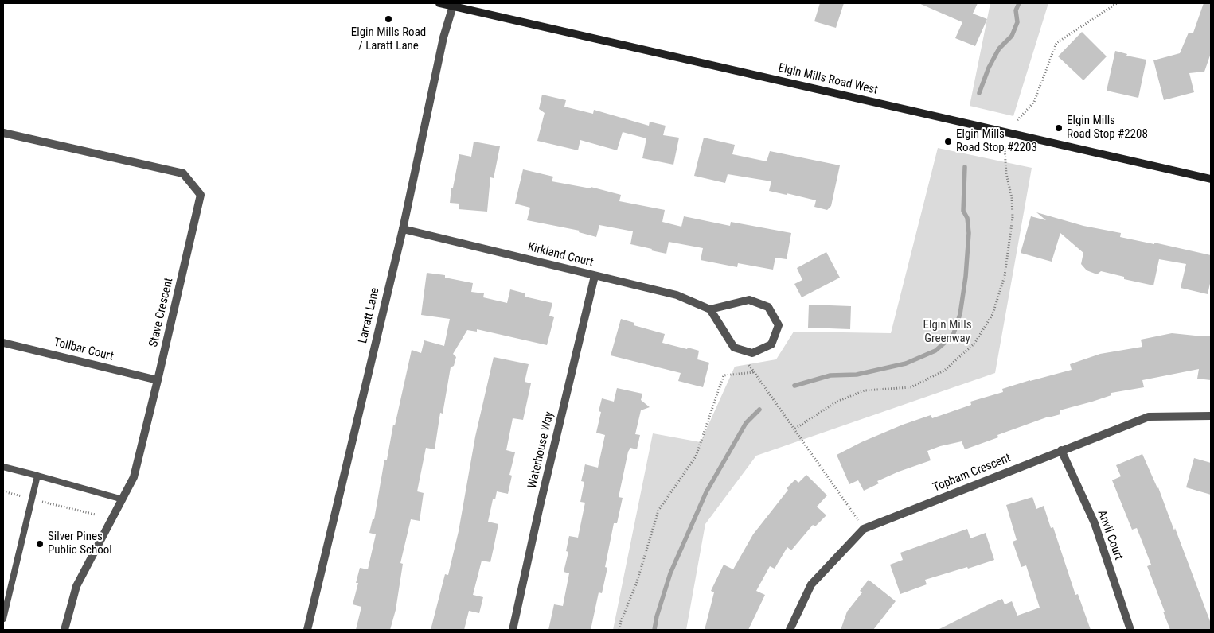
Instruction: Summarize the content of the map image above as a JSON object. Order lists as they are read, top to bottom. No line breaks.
{"streets":{"main road":["Elgin Mills Road West"],"street":["Kirkland Court","Stave Crescent","Larratt Lane","Tollbar Court","Waterhouse Way","Topham Crescent","Anvil Court"]},"crossings":[["Elgin Mills Road West","Larratt Lane"],["Kirkland Court","Larratt Lane"],["Kirkland Court","Waterhouse Way"],["Stave Crescent","Tollbar Court"],["Topham Crescent","Anvil Court"]],"parks":["Elgin Mills Greenway"],"places":["Elgin Mills Road / Laratt Lane","Elgin Mills Road Stop #2208","Elgin Mills Road Stop #2203","Silver Pines Public School"]}
